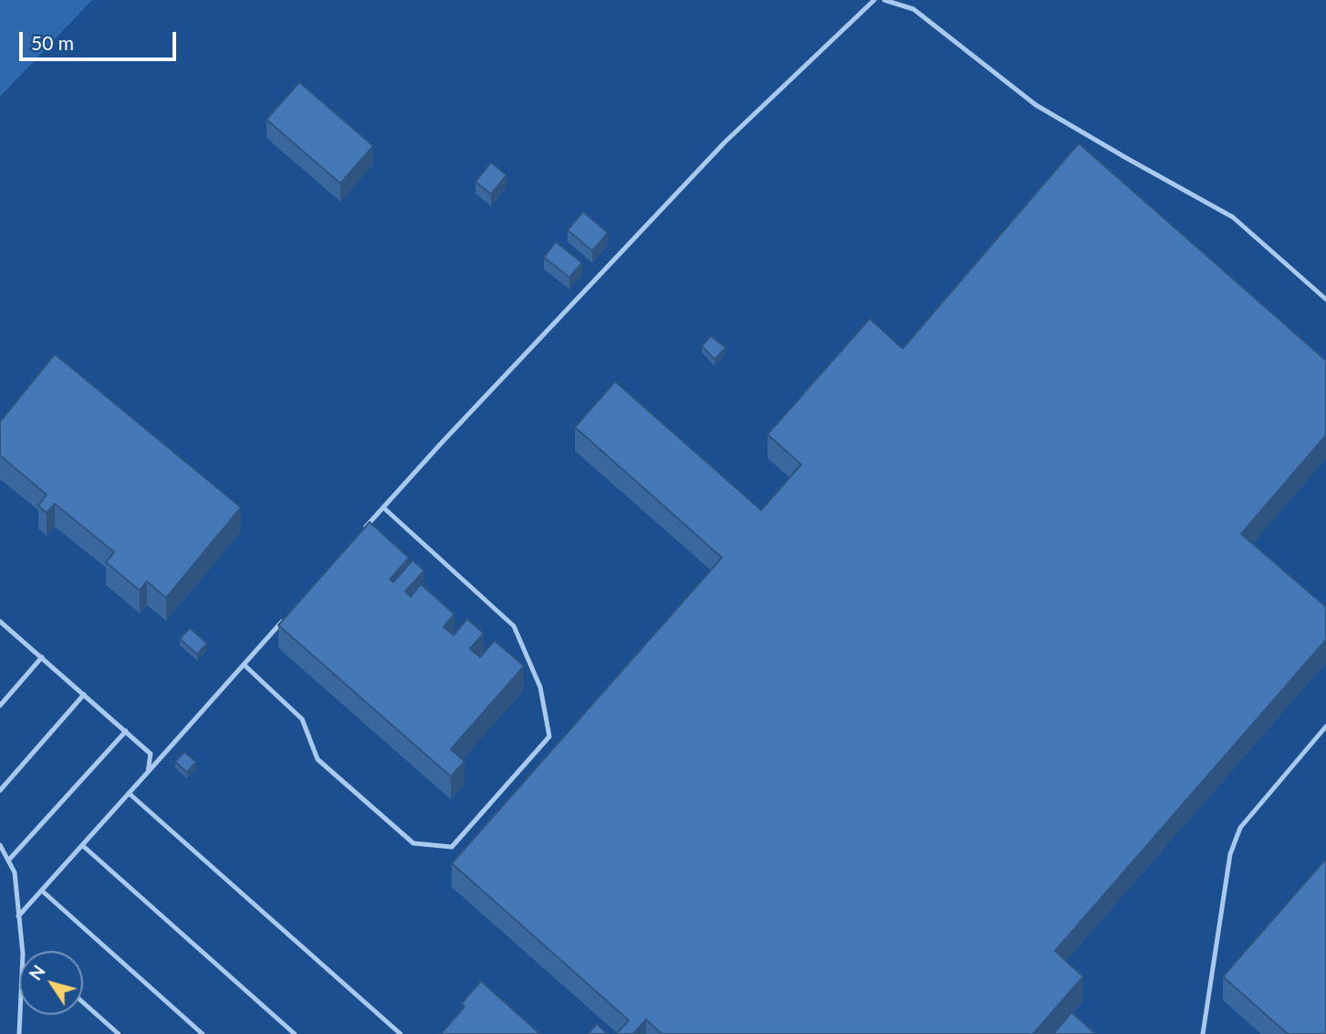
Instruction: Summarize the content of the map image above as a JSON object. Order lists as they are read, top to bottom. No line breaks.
{"scale_bar":"50 m","north":"top left"}
